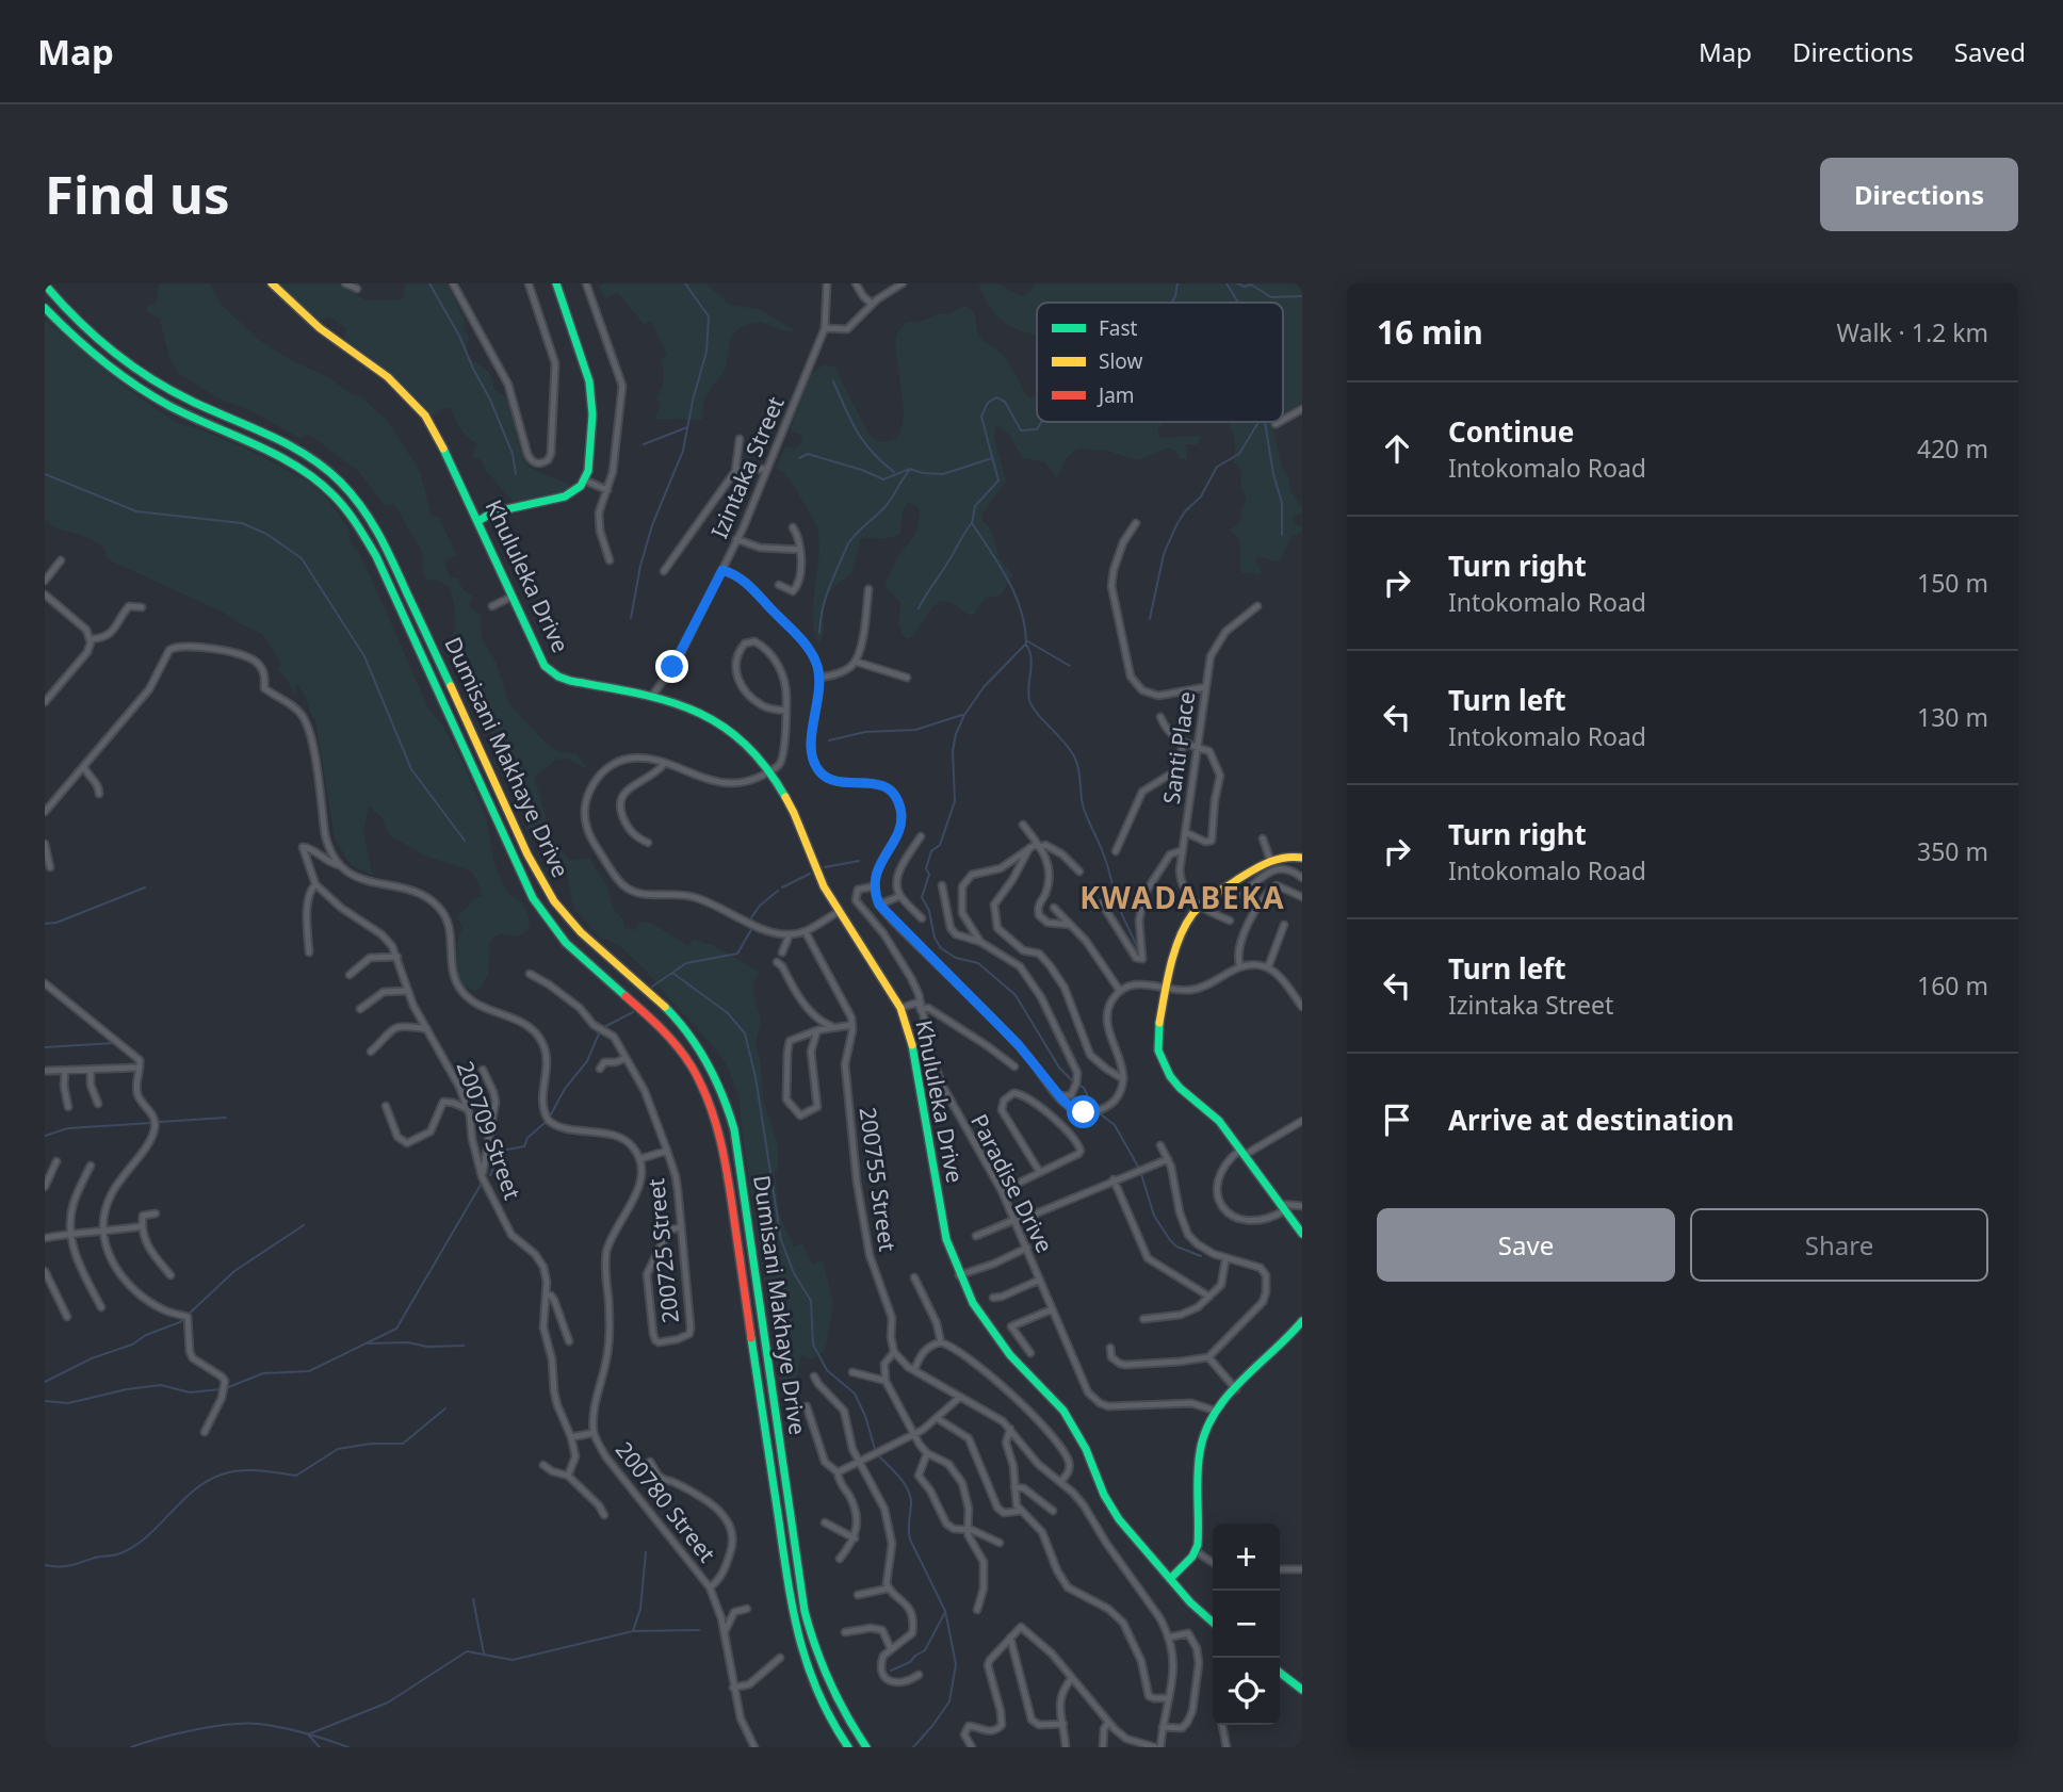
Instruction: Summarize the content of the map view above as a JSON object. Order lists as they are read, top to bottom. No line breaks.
{"streets":{"main road":["Khululeka Drive","Dumisani Makhaye Drive"],"street":["Izintaka Street","Santi Place","200709 Street","200755 Street","Paradise Drive","200725 Street","200780 Street"]},"crossings":[["Izintaka Street","Khululeka Drive"],["200725 Street","200780 Street"]],"districts":["KWADABEKA"],"legend":["Fast","Slow","Jam"],"page":{"header":"Map","nav":["Map","Directions","Saved"],"buttons":["Directions",["Save","Share"]],"title":"Find us","heading":["16 min","Walk · 1.2 km"],"list":[["Continue","Intokomalo Road","420 m"],["Turn right","Intokomalo Road","150 m"],["Turn left","Intokomalo Road","130 m"],["Turn right","Intokomalo Road","350 m"],["Turn left","Izintaka Street","160 m"],"Arrive at destination"],"map_buttons":["+","−"]}}
